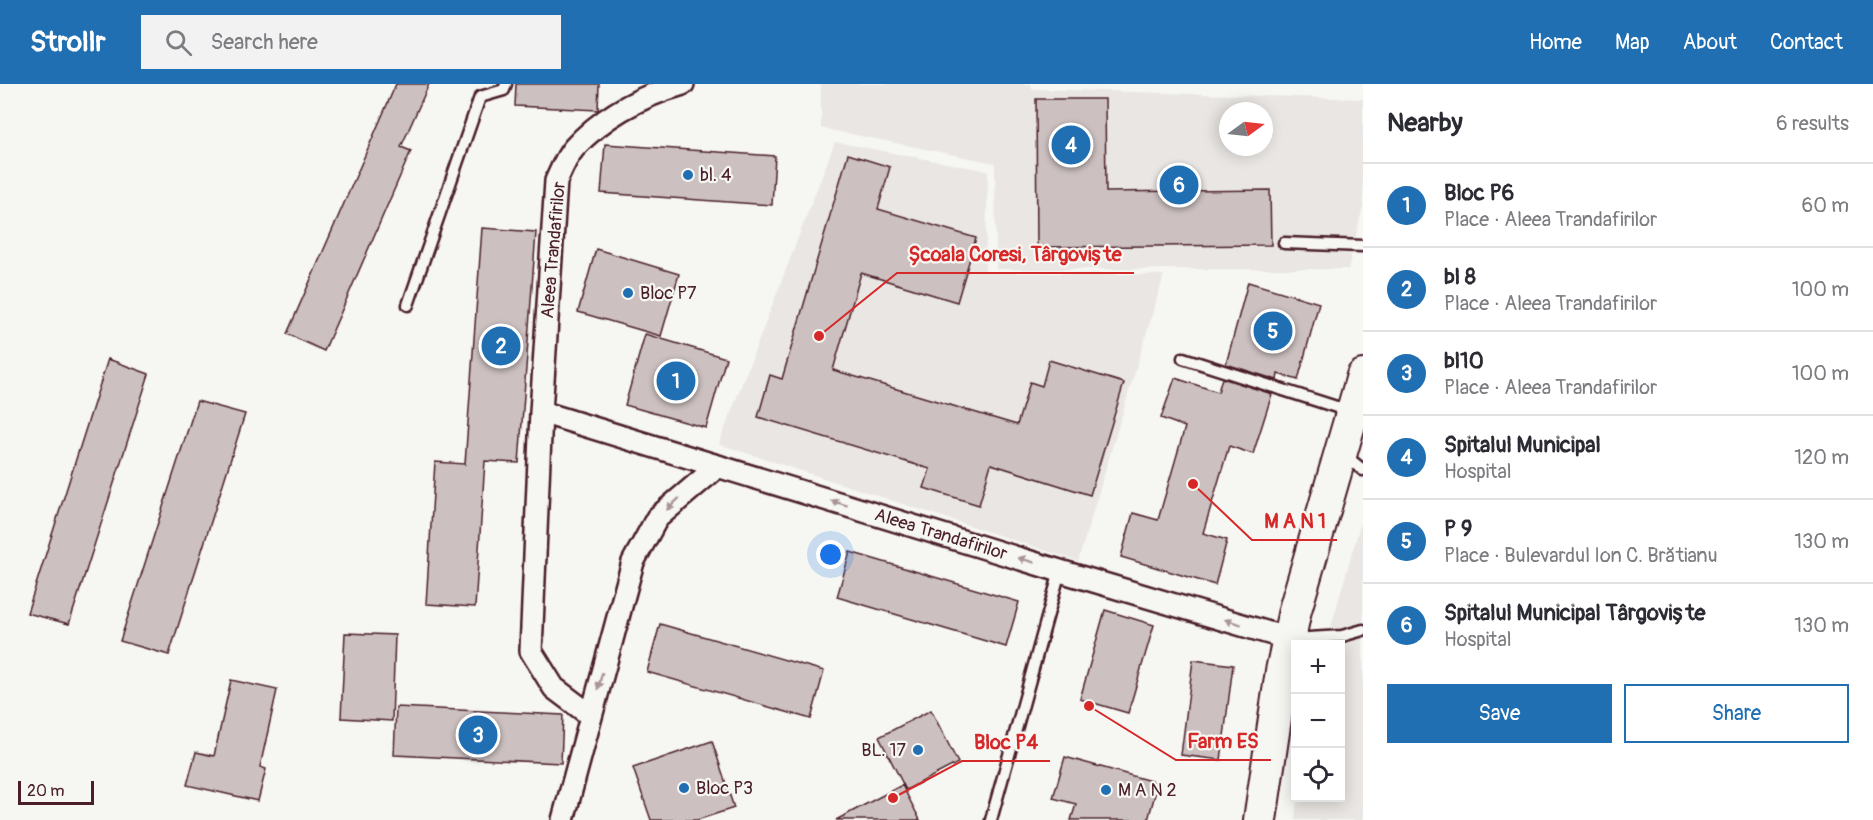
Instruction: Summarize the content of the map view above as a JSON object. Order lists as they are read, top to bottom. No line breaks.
{"streets":{"street":["Aleea Trandafirilor"]},"one_way":["Aleea Trandafirilor"],"places":["bl. 4","Bloc P7","Școala Coresi, Târgoviște","M A N 1","Farm ES","BL. 17","Bloc P3","M A N 2","Bloc P4"],"scale_bar":"20 m","north":"right","page":{"header":"Strollr","search":"Search here","nav":["Home","Map","About","Contact"],"heading":["Nearby","6 results"],"pins":["4","6","5","2","1","3"],"list":[{"mark":"1","name":"Bloc P6","note":"Place · Aleea Trandafirilor","value":"60 m"},{"mark":"2","name":"bl 8","note":"Place · Aleea Trandafirilor","value":"100 m"},{"mark":"3","name":"bl10","note":"Place · Aleea Trandafirilor","value":"100 m"},{"mark":"4","name":"Spitalul Municipal","note":"Hospital","value":"120 m"},{"mark":"5","name":"P 9","note":"Place · Bulevardul Ion C. Brătianu","value":"130 m"},{"mark":"6","name":"Spitalul Municipal Târgoviște","note":"Hospital","value":"130 m"}],"map_buttons":["+","−"],"buttons":["Save","Share"],"scale":"20 m"}}
